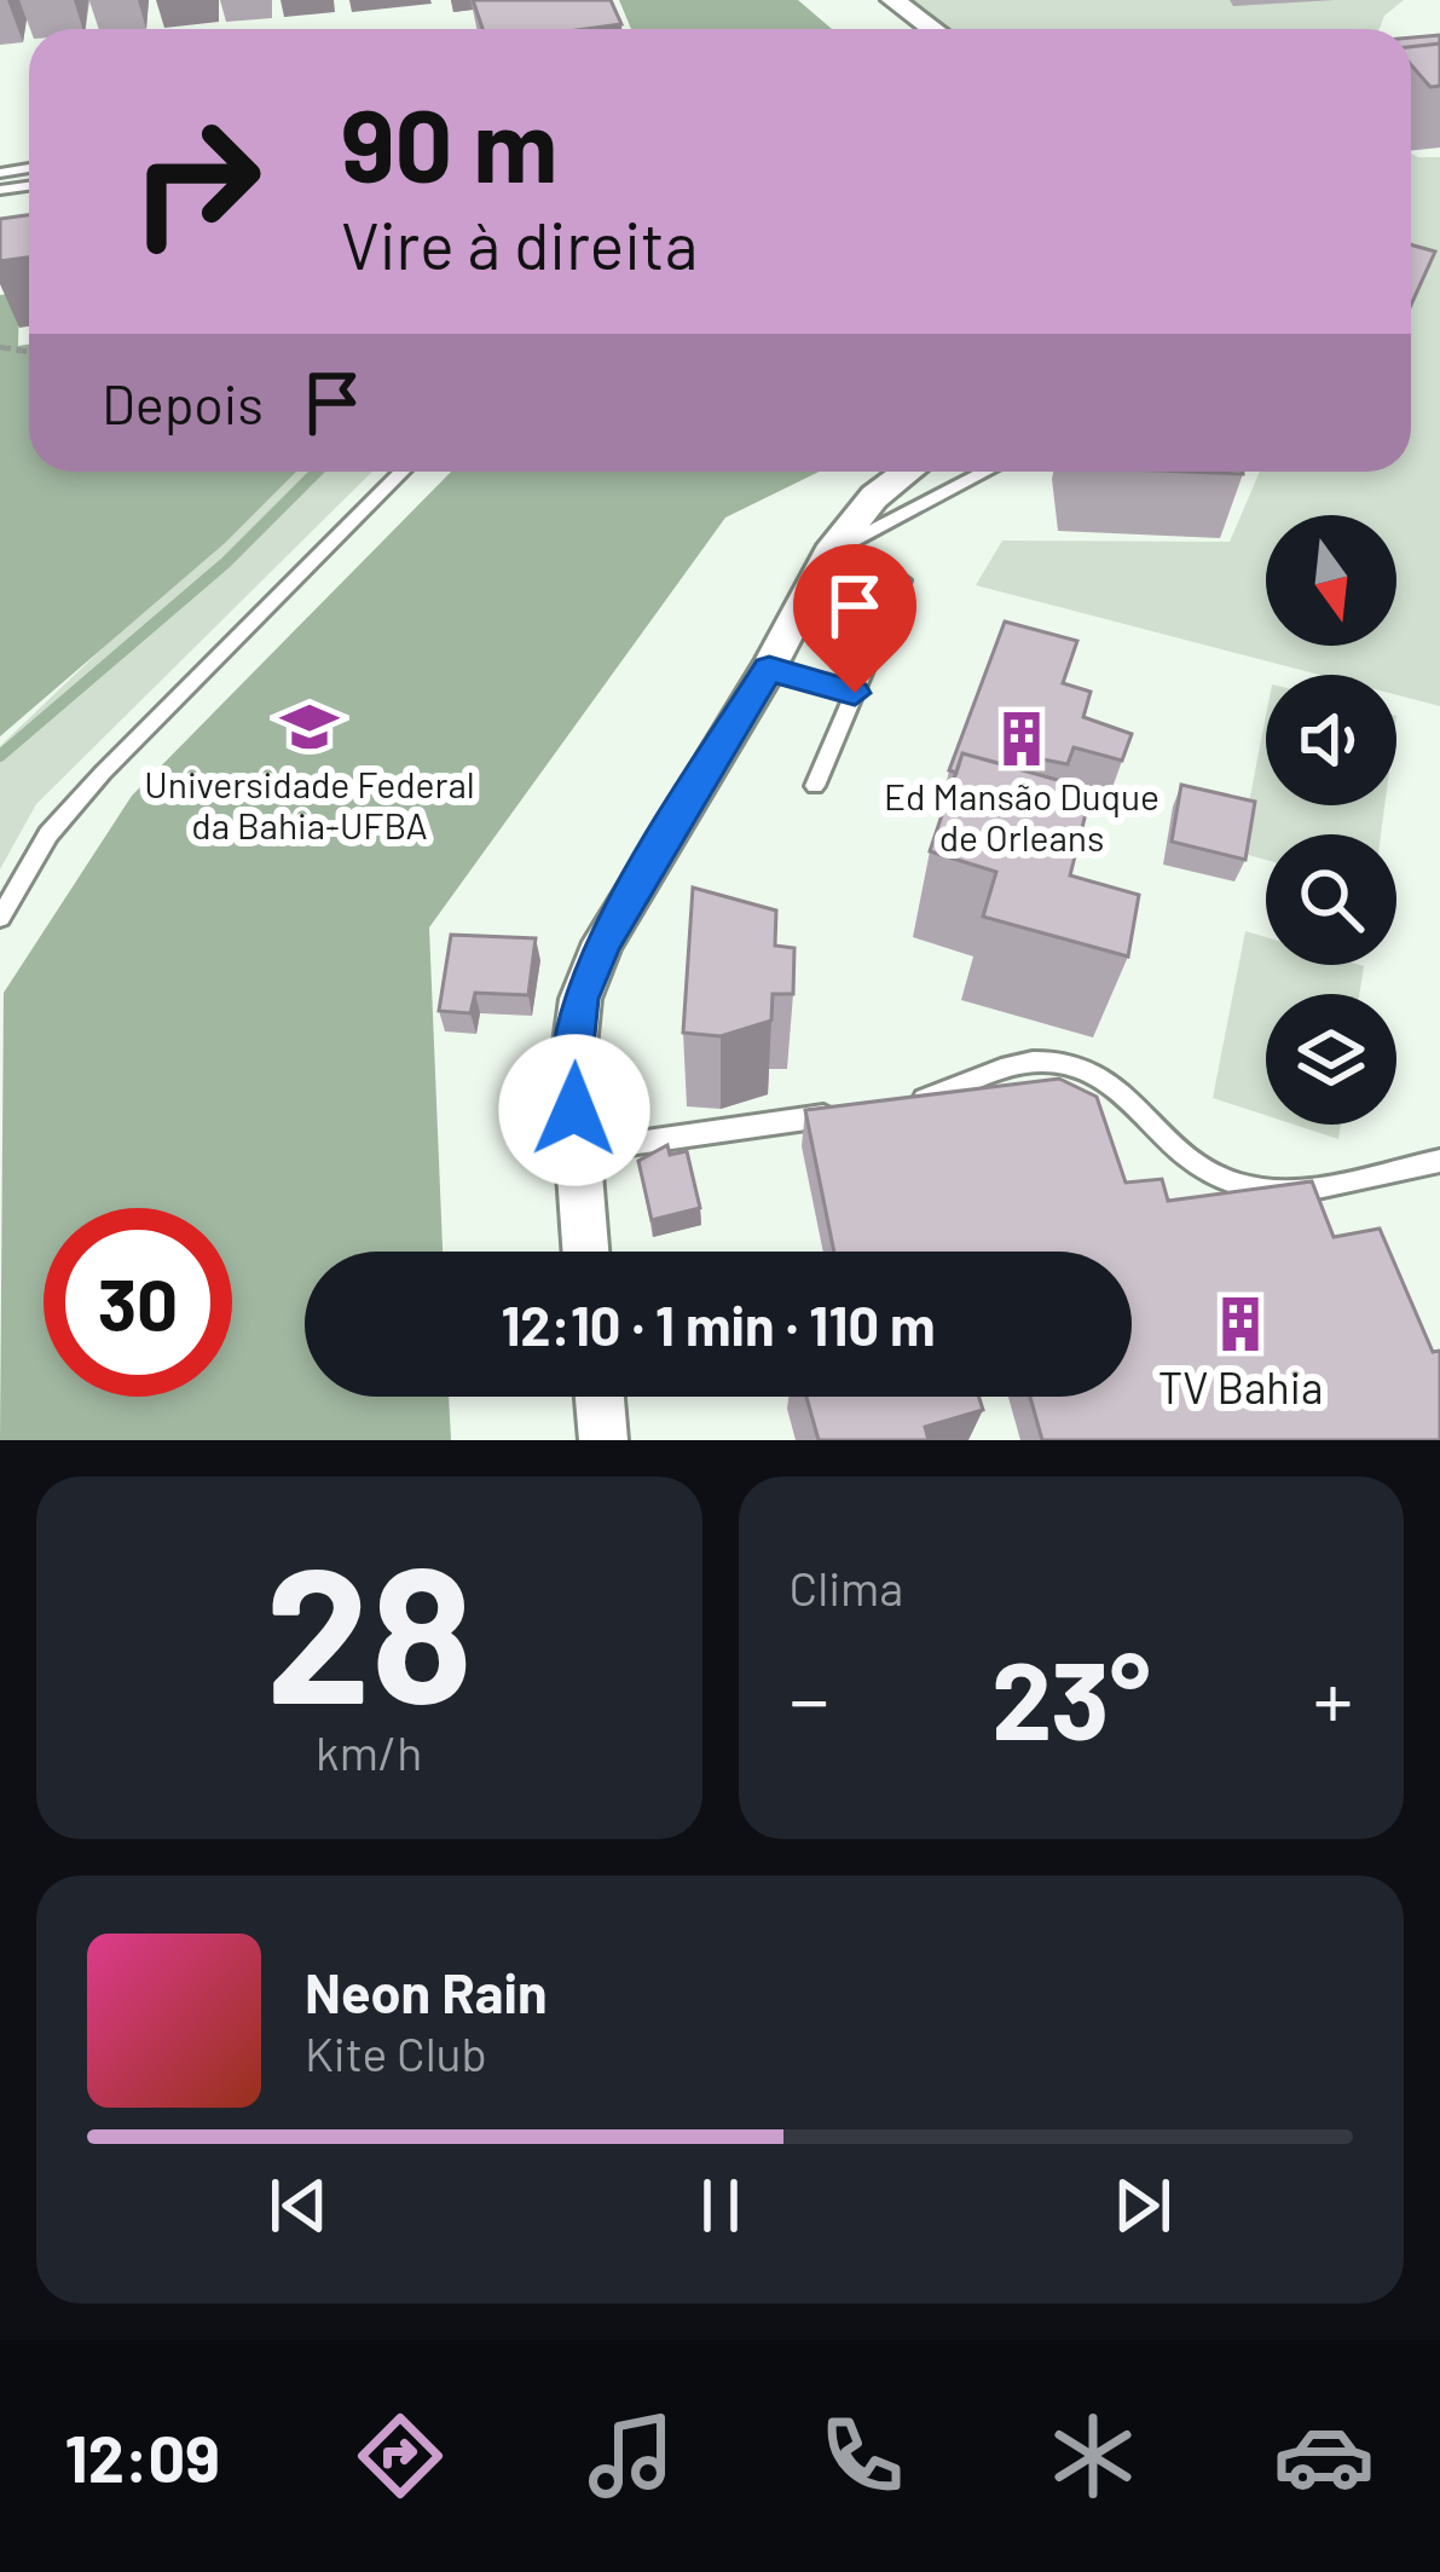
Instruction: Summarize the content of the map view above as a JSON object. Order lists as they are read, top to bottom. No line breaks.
{"places":{"school or university":["Universidade Federal da Bahia-UFBA"],"building":["Ed Mansão Duque de Orleans","TV Bahia"]},"north":"bottom","page":{"turn":["90 m","Vire à direita"],"then":"Depois","limit":"30","trip":"12:10 · 1 min · 110 m","tile":[["28","km/h"],"Clima"],"heat":["−","23°","+"],"song":["Neon Rain","Kite Club"],"tabs":"12:09"}}
